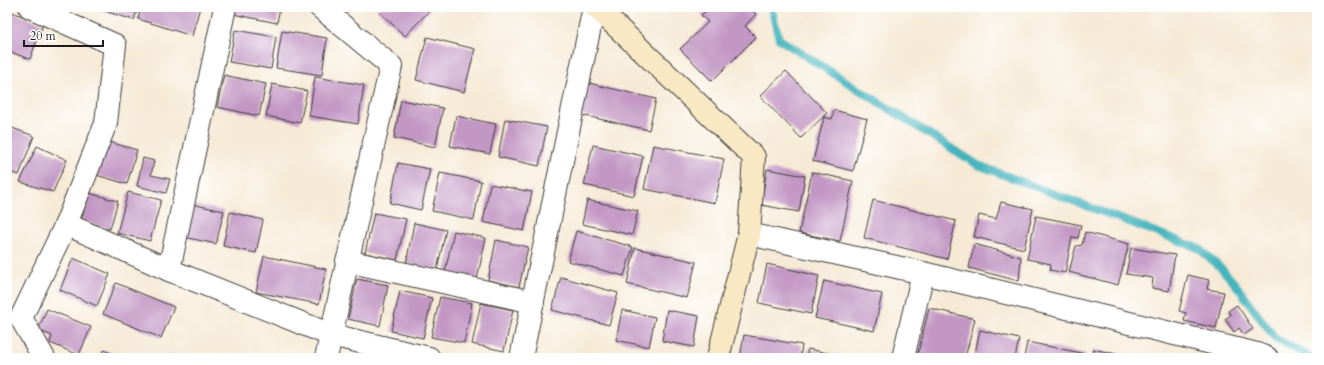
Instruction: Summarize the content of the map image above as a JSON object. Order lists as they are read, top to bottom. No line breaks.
{"scale_bar":"20 m"}
